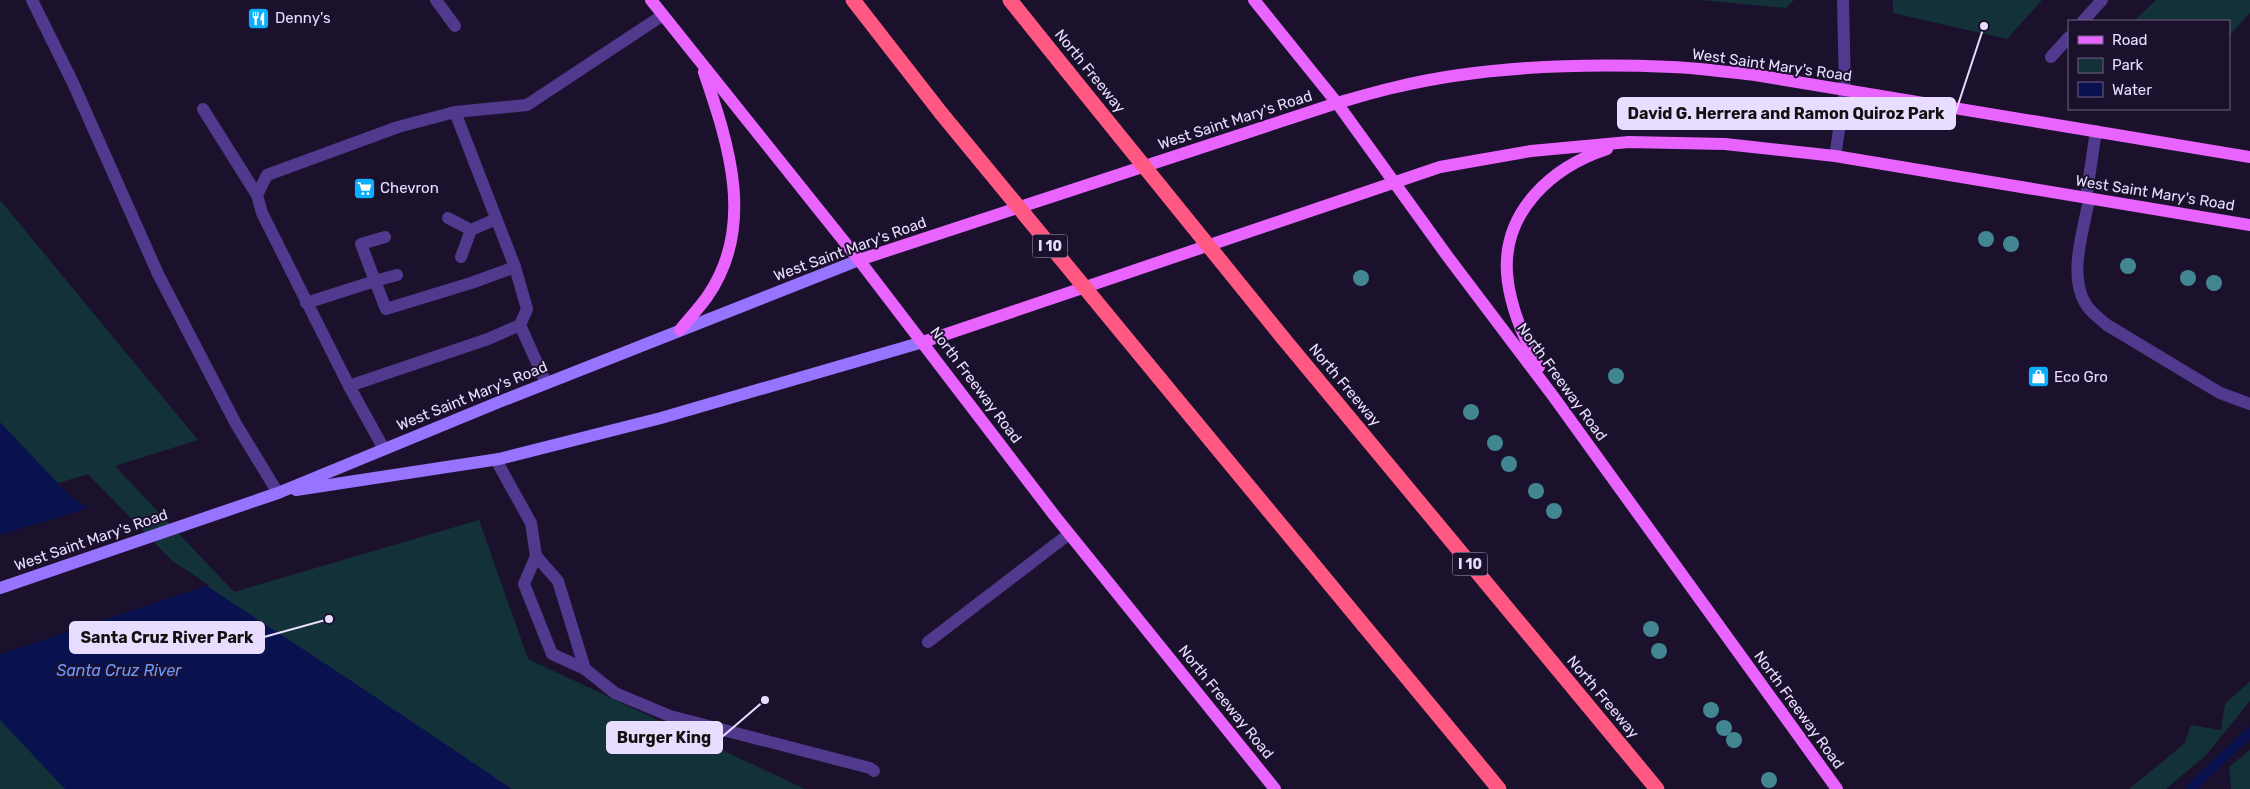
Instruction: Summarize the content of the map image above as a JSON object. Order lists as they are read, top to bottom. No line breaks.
{"streets":{"highway":["North Freeway","I 10"],"main road":["West Saint Mary's Road","North Freeway Road"]},"crossings":[["West Saint Mary's Road","North Freeway Road"]],"water":["Santa Cruz River"],"places":{"restaurant":["Denny's"],"other":["David G. Herrera and Ramon Quiroz Park","Santa Cruz River Park","Burger King"],"supermarket":["Chevron"],"shop":["Eco Gro"]},"legend":["Road","Park","Water"]}
